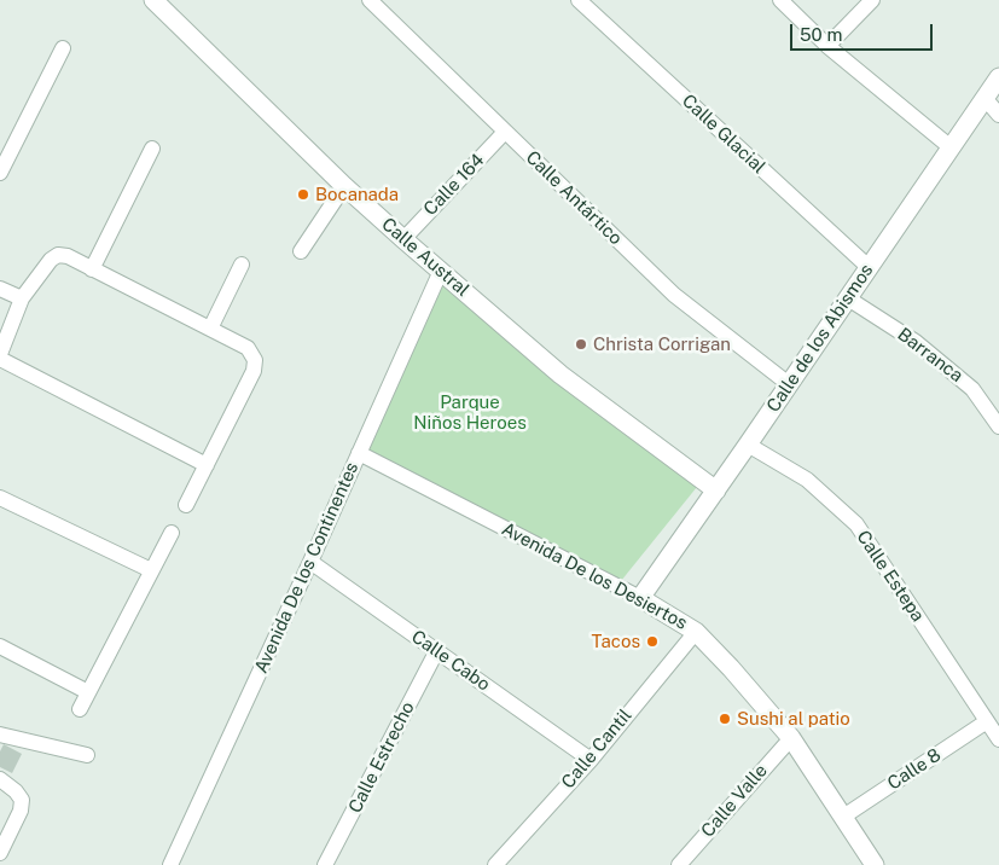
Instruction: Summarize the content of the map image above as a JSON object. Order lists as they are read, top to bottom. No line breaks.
{"streets":{"street":["Calle Glacial","Calle 164","Calle Antártico","Calle Austral","Calle de los Abismos","Barranca","Avenida De los Continentes","Avenida De los Desiertos","Calle Estepa","Calle Cabo","Calle Cantil","Calle Estrecho","Calle 8","Calle Valle"]},"crossings":[["Calle Glacial","Calle de los Abismos"],["Calle 164","Calle Antártico"],["Calle 164","Calle Austral"],["Calle Antártico","Calle de los Abismos"],["Calle Austral","Calle de los Abismos"],["Calle Austral","Avenida De los Continentes"],["Calle de los Abismos","Barranca"],["Calle de los Abismos","Avenida De los Desiertos"],["Calle de los Abismos","Calle Estepa"],["Avenida De los Continentes","Avenida De los Desiertos"],["Avenida De los Continentes","Calle Cabo"],["Avenida De los Desiertos","Calle Cantil"],["Avenida De los Desiertos","Calle 8"],["Avenida De los Desiertos","Calle Valle"],["Calle Estepa","Calle 8"],["Calle Cabo","Calle Cantil"],["Calle Cabo","Calle Estrecho"]],"parks":["Parque Niños Heroes"],"places":["Bocanada","Christa Corrigan","Tacos","Sushi al patio"],"scale_bar":"50 m"}
